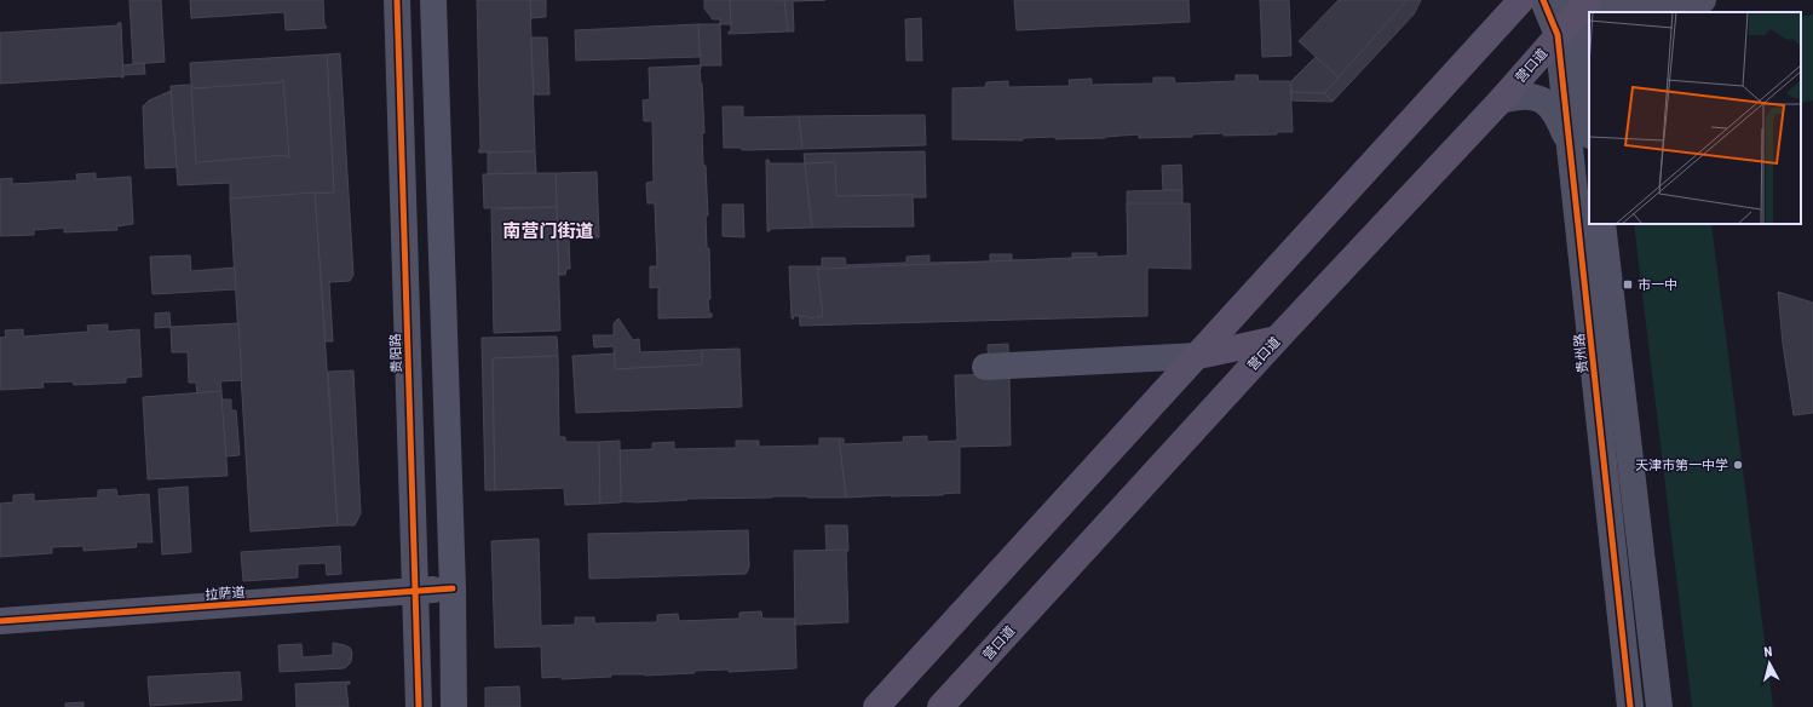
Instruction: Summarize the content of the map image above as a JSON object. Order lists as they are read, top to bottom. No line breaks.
{"streets":{"main road":["营口道"],"street":["贵阳路","贵州路","拉萨道"]},"crossings":[["营口道","贵州路"],["贵阳路","拉萨道"]],"districts":["南营门街道"],"places":{"transit":["市一中"],"other":["天津市第一中学"]},"north":"top"}
